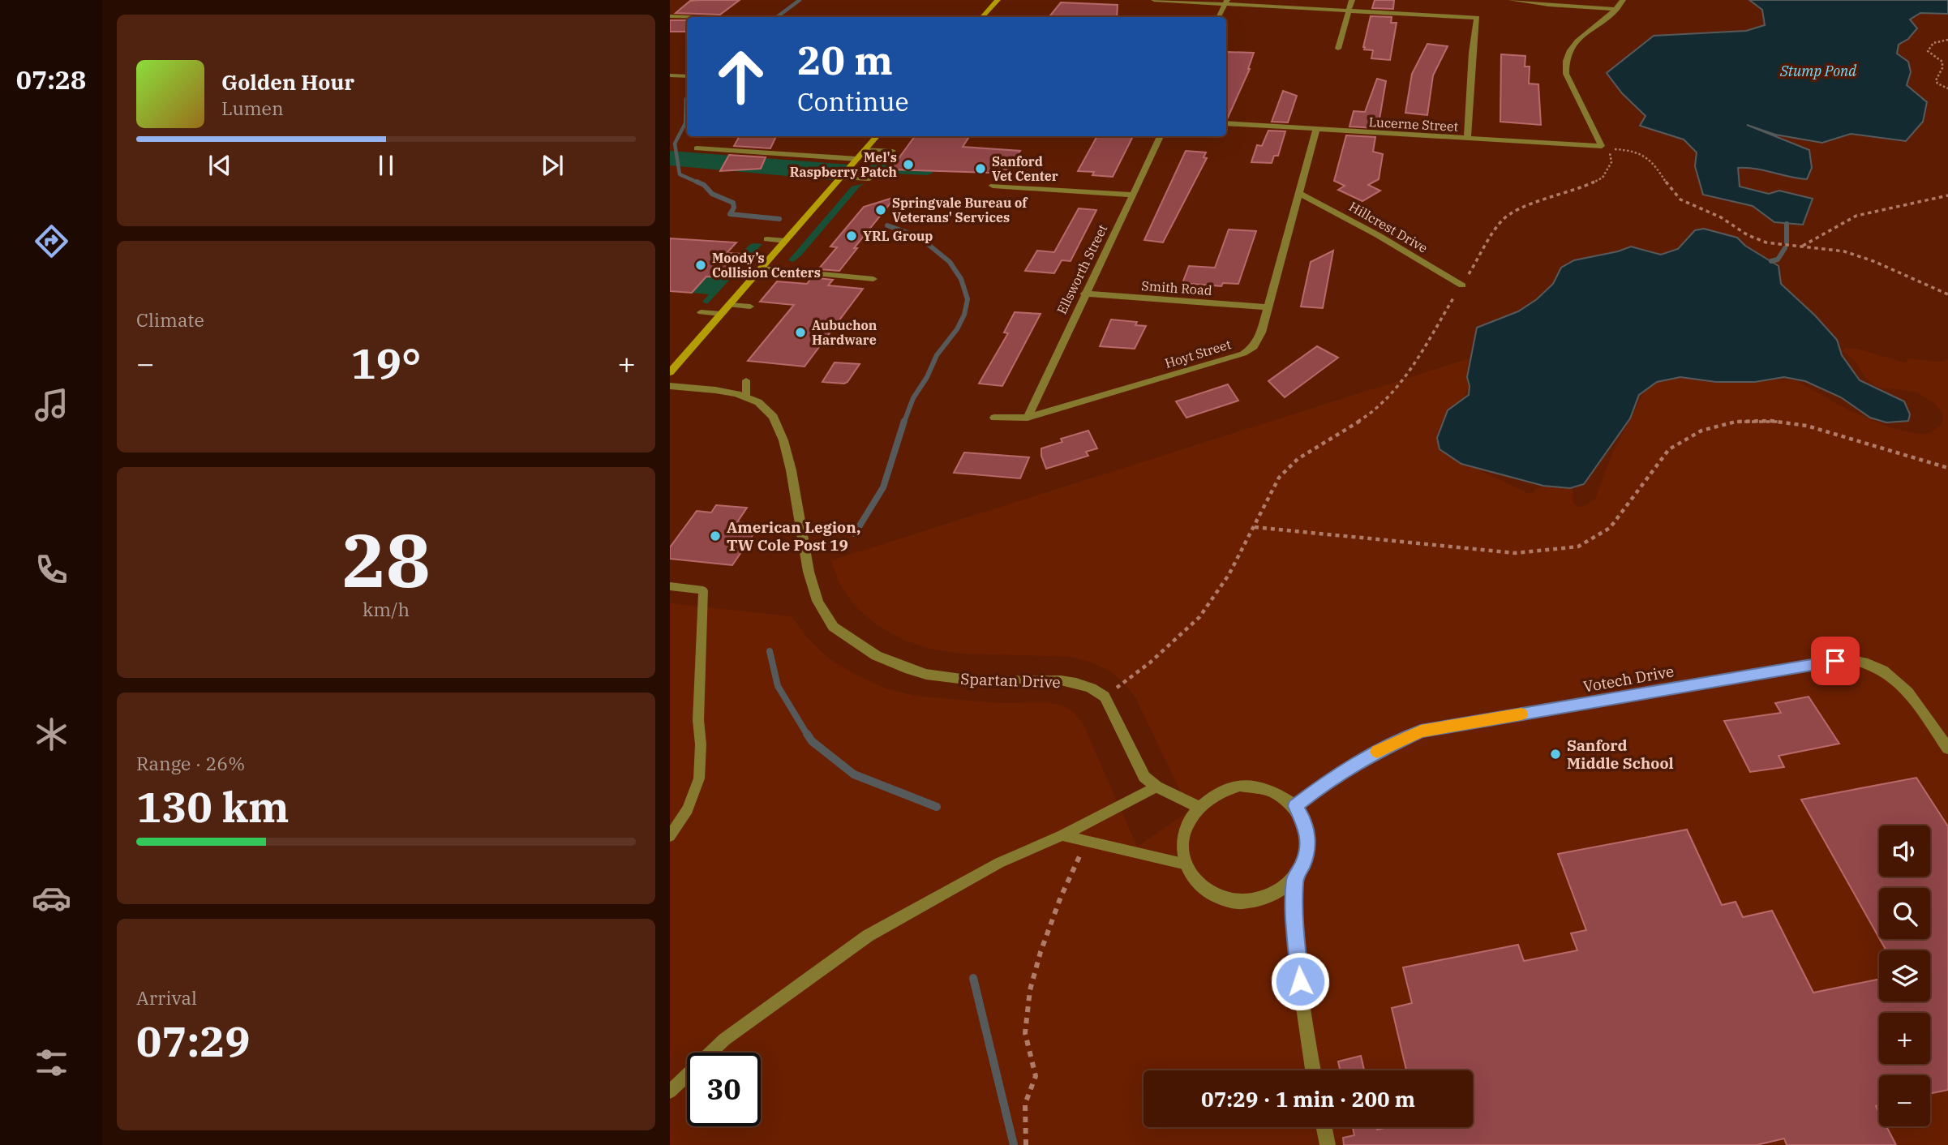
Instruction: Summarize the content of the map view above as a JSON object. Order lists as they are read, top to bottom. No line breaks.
{"streets":{"street":["Lucerne Street","Hillcrest Drive","Ellsworth Street","Smith Road","Hoyt Street","Votech Drive","Spartan Drive"]},"crossings":[["Lucerne Street","Hoyt Street"],["Hillcrest Drive","Hoyt Street"],["Ellsworth Street","Smith Road"],["Ellsworth Street","Hoyt Street"],["Smith Road","Hoyt Street"]],"water":["Stump Pond"],"places":["Mel's Raspberry Patch","Sanford Vet Center","Springvale Bureau of Veterans' Services","YRL Group","Moody’s Collision Centers","Aubuchon Hardware","American Legion, TW Cole Post 19","Sanford Middle School"],"page":{"tabs":"07:28","turn":["20 m","Continue"],"song":["Golden Hour","Lumen"],"tile":["Climate",["28","km/h"],["Range · 26%","130 km"],["Arrival","07:29"]],"heat":["−","19°","+"],"map_buttons":["+","−"],"limit":"30","trip":"07:29 · 1 min · 200 m"}}
